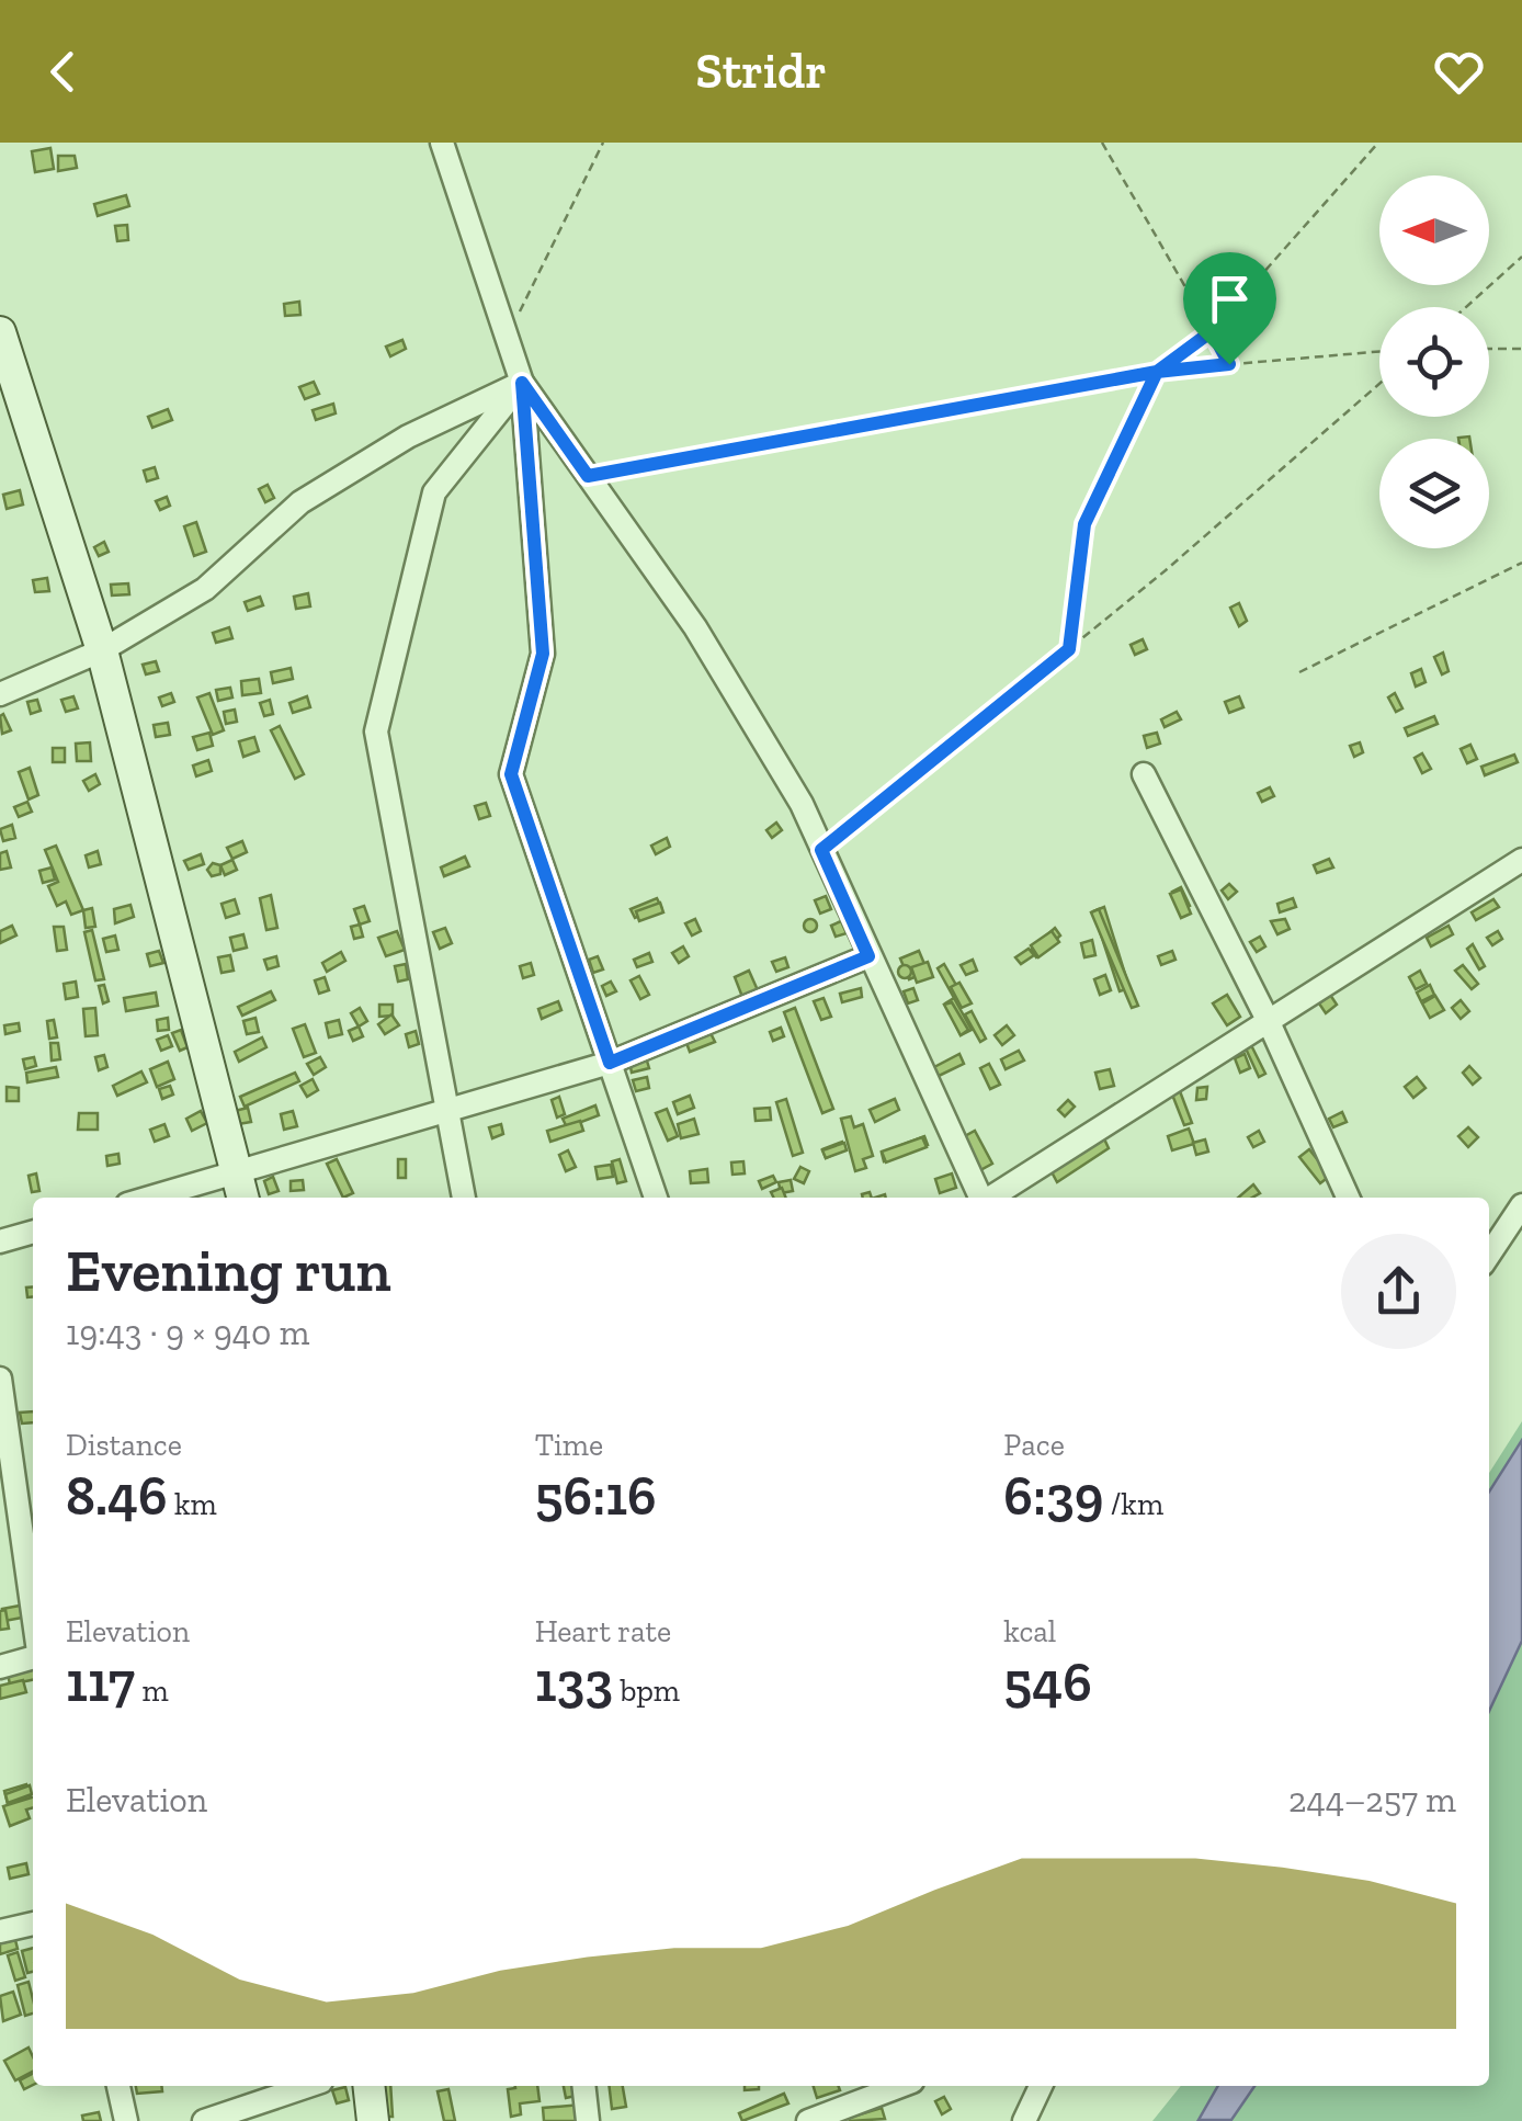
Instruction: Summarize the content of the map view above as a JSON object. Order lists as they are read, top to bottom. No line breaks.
{"north":"left","page":{"header":"Stridr","heading":["Evening run","19:43 · 9 × 940 m"],"stats":[["Distance","8.46 km"],["Time","56:16"],["Pace","6:39 /km"],["Elevation","117 m"],["Heart rate","133 bpm"],["kcal","546"]],"chart":["Elevation","244–257 m"]}}
